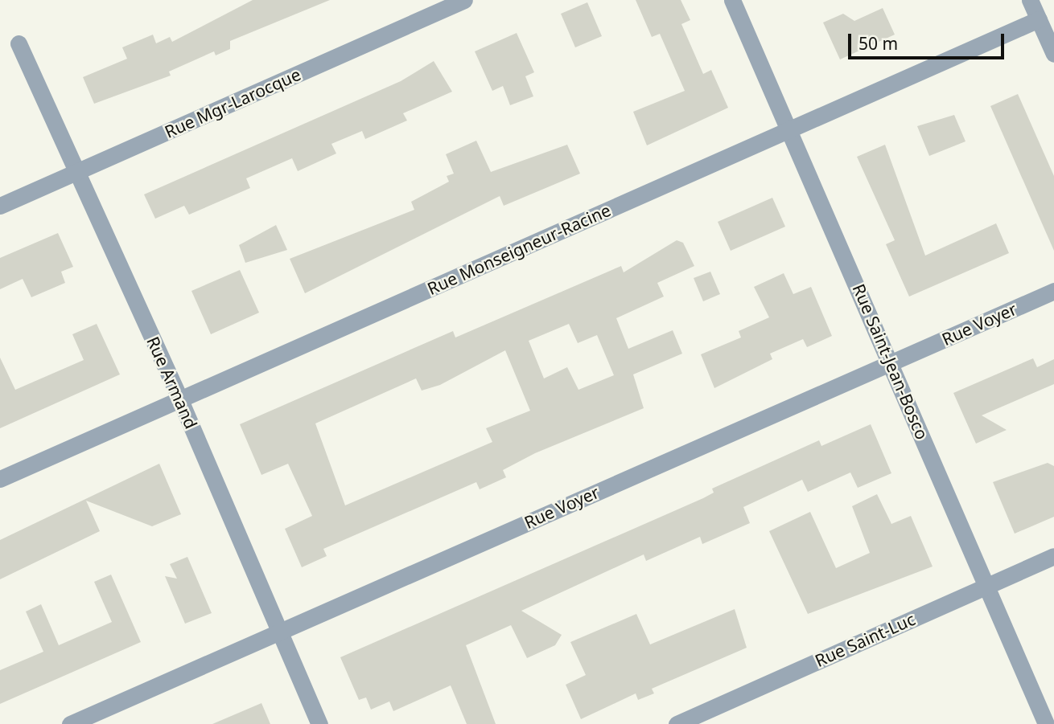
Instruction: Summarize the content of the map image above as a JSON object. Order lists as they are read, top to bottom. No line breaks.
{"streets":{"street":["Rue Mgr-Larocque","Rue Monseigneur-Racine","Rue Voyer","Rue Saint-Jean-Bosco","Rue Armand","Rue Saint-Luc"]},"crossings":[["Rue Mgr-Larocque","Rue Armand"],["Rue Monseigneur-Racine","Rue Saint-Jean-Bosco"],["Rue Monseigneur-Racine","Rue Armand"],["Rue Voyer","Rue Saint-Jean-Bosco"],["Rue Voyer","Rue Armand"],["Rue Saint-Jean-Bosco","Rue Saint-Luc"]],"scale_bar":"50 m"}
